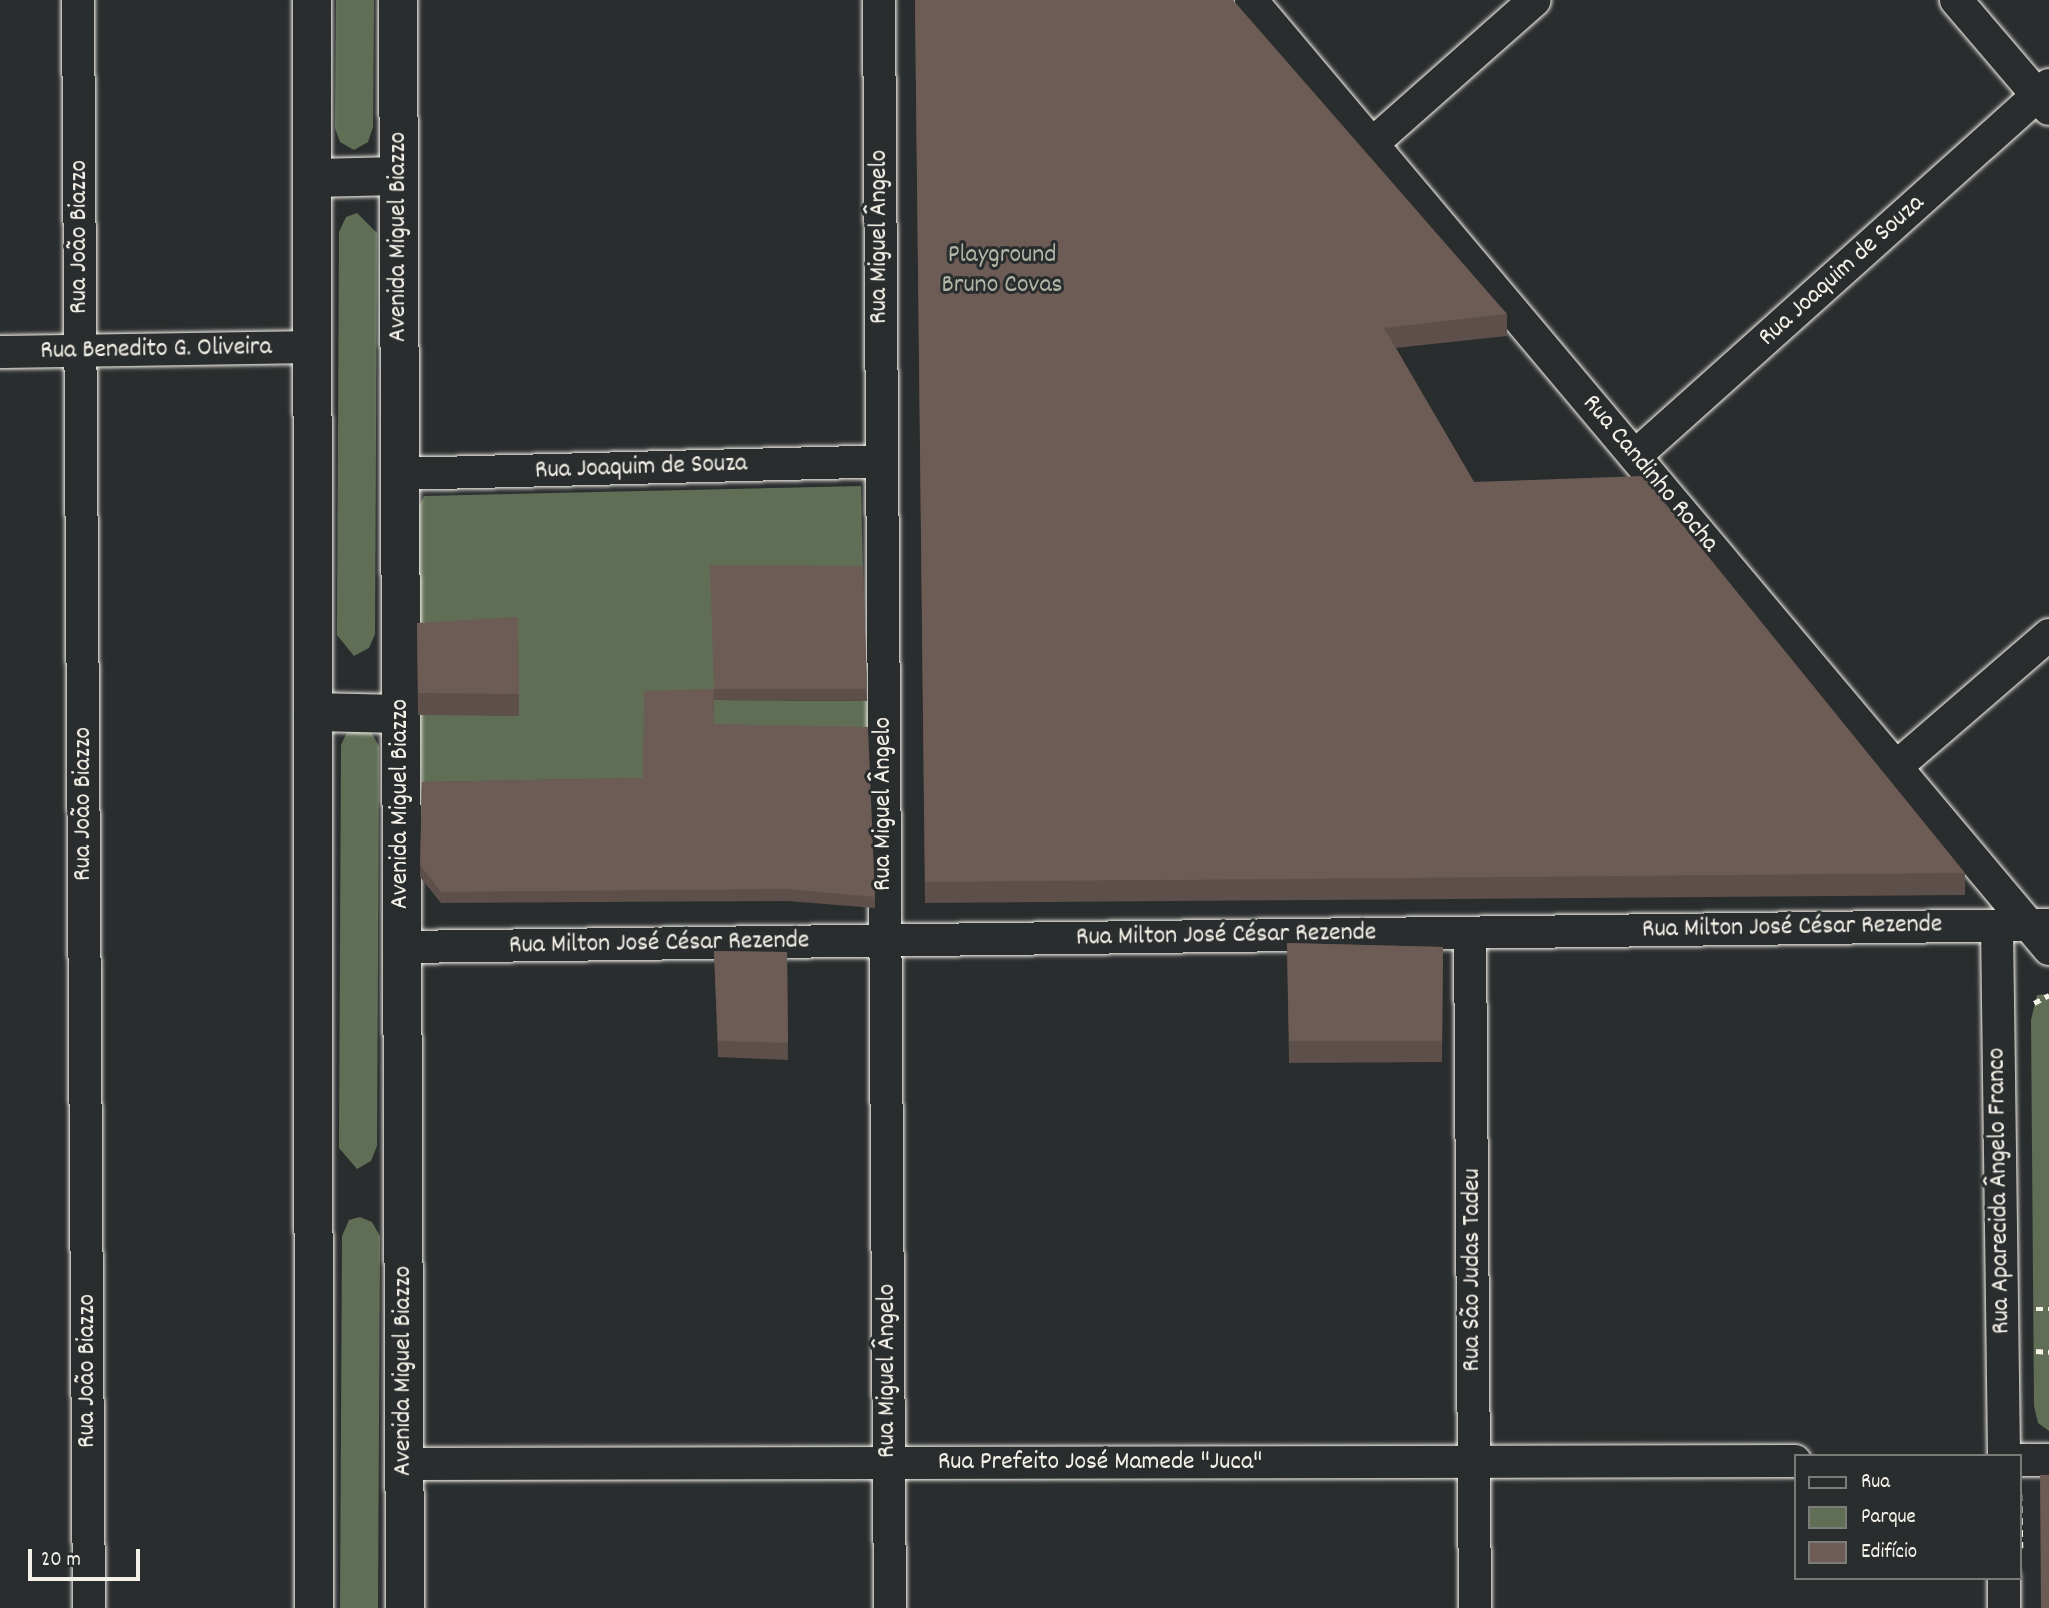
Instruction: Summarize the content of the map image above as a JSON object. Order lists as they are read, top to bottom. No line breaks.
{"streets":{"street":["Rua João Biazzo","Avenida Miguel Biazzo","Rua Miguel Ângelo","Rua Joaquim de Souza","Rua Benedito G. Oliveira","Rua Candinho Rocha","Rua Milton José César Rezende","Rua Aparecida Ângelo Franco","Rua São Judas Tadeu","Rua Prefeito José Mamede \"Juca\""]},"crossings":[["Rua João Biazzo","Rua Benedito G. Oliveira"],["Avenida Miguel Biazzo","Rua Joaquim de Souza"],["Avenida Miguel Biazzo","Rua Milton José César Rezende"],["Avenida Miguel Biazzo","Rua Prefeito José Mamede \"Juca\""],["Rua Miguel Ângelo","Rua Joaquim de Souza"],["Rua Miguel Ângelo","Rua Milton José César Rezende"],["Rua Miguel Ângelo","Rua Prefeito José Mamede \"Juca\""],["Rua Joaquim de Souza","Rua Candinho Rocha"],["Rua Candinho Rocha","Rua Milton José César Rezende"],["Rua Milton José César Rezende","Rua Aparecida Ângelo Franco"],["Rua Milton José César Rezende","Rua São Judas Tadeu"],["Rua São Judas Tadeu","Rua Prefeito José Mamede \"Juca\""]],"parks":["Playground Bruno Covas"],"legend":["Rua","Parque","Edifício"],"scale_bar":"20 m"}
